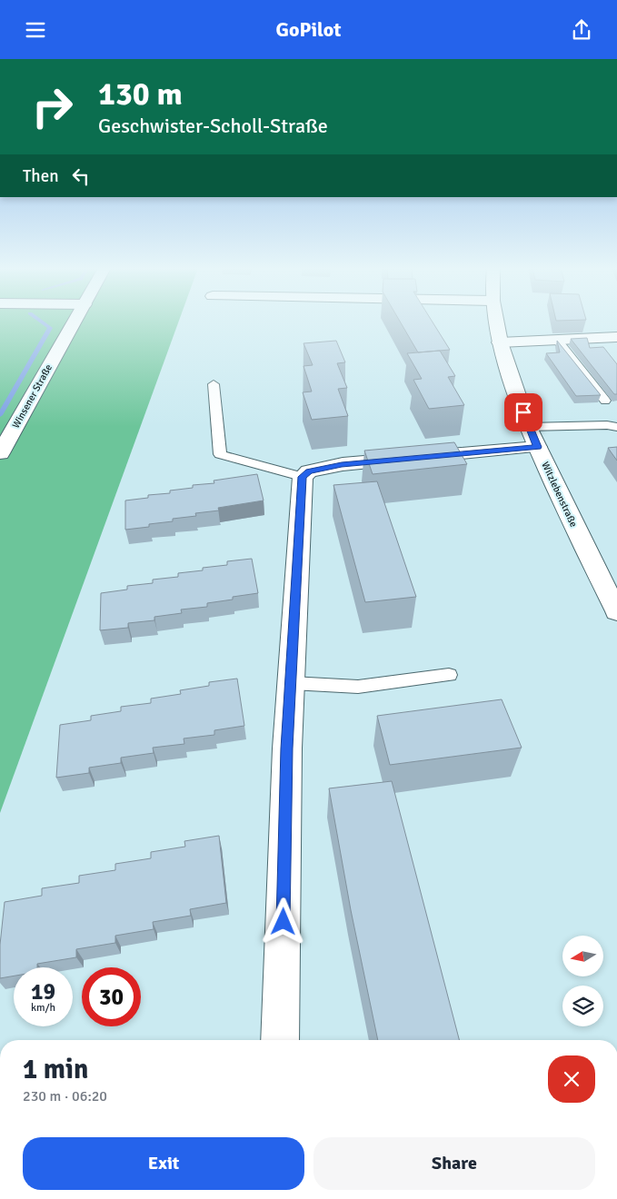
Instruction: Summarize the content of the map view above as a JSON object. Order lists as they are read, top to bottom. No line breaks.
{"streets":{"street":["Winsener Straße","Witzlebenstraße"]},"north":"left","page":{"header":"GoPilot","turn":["130 m","Geschwister-Scholl-Straße"],"then":"Then","speed":"19 km/h","limit":"30","heading":["1 min","230 m · 06:20"],"buttons":["Exit","Share"]}}
